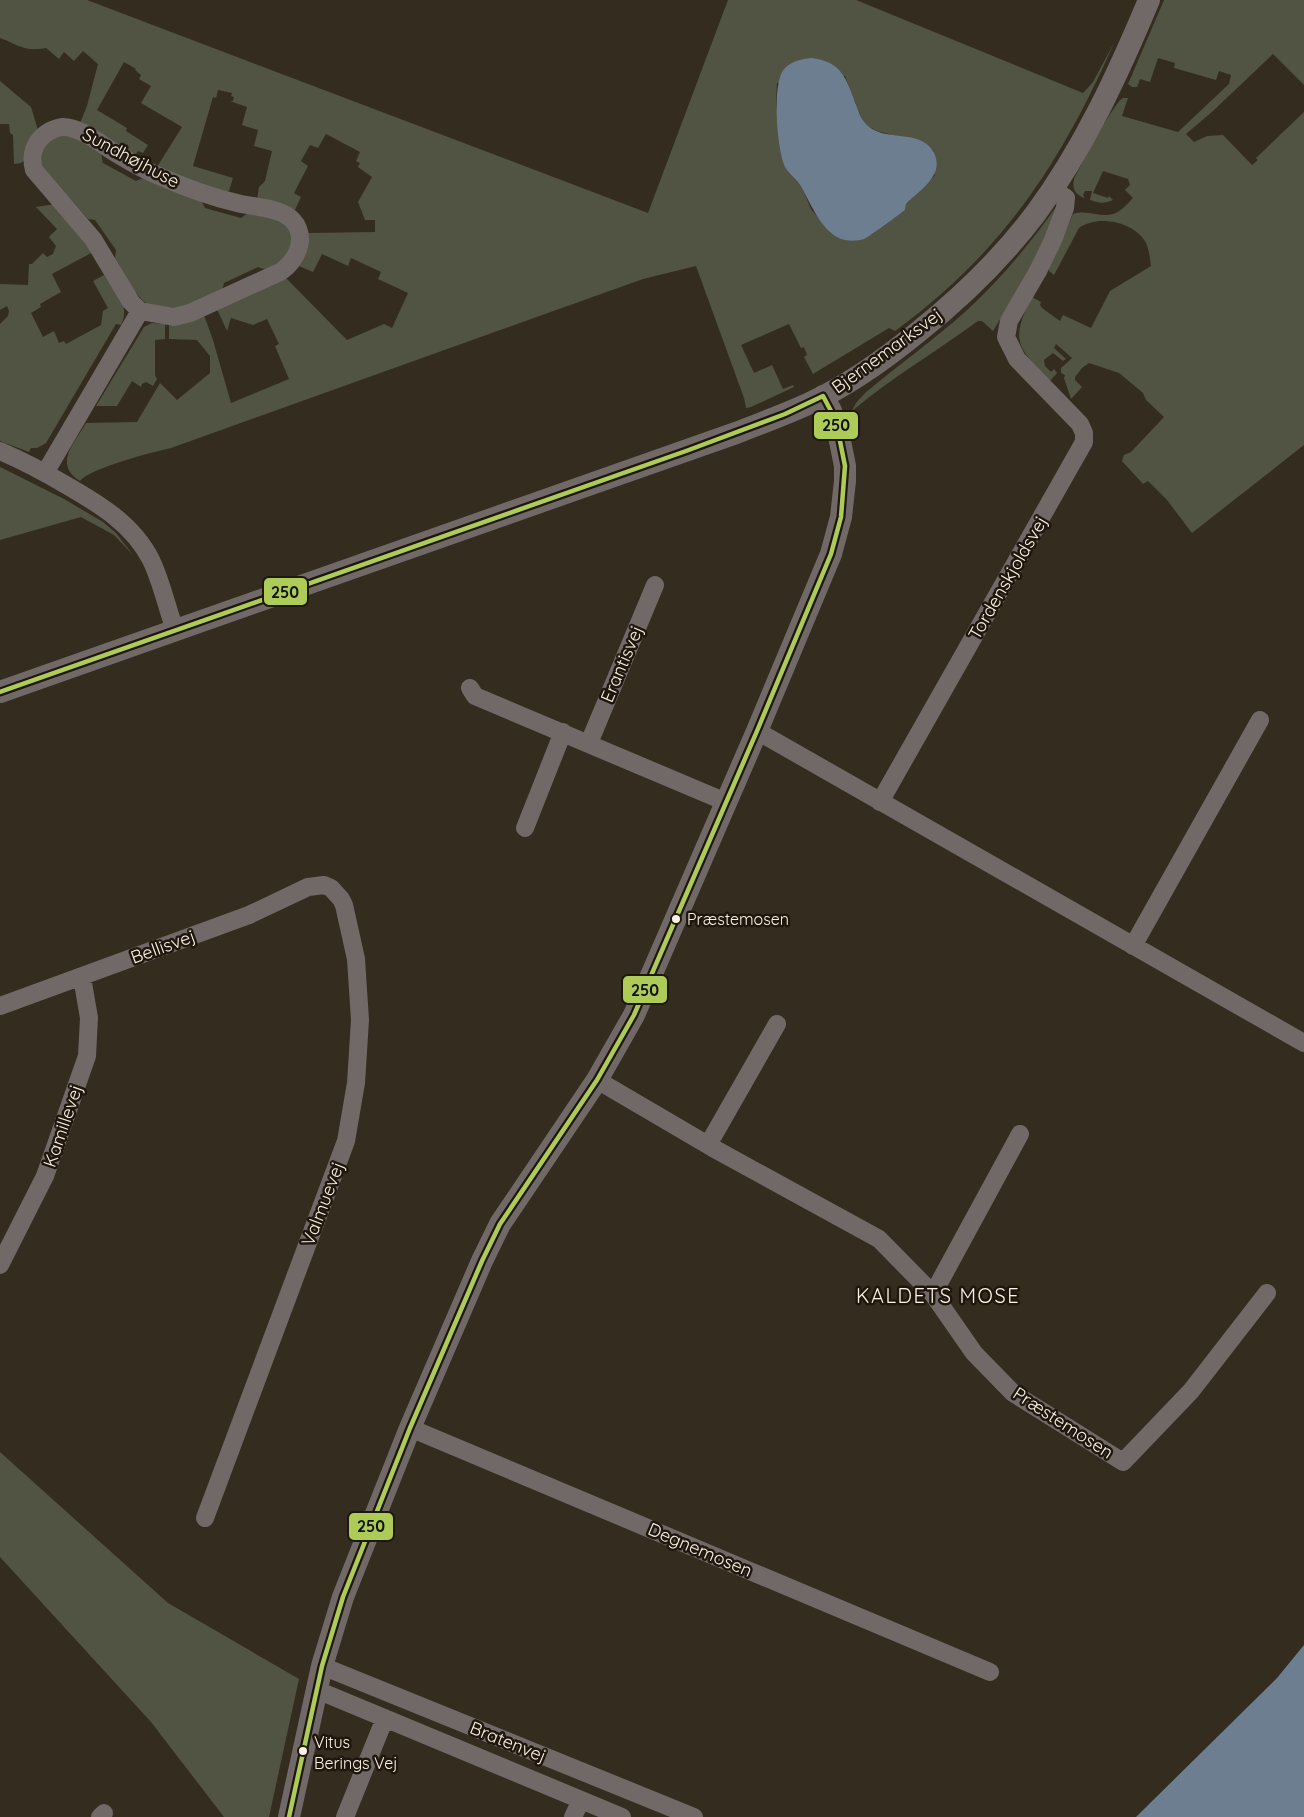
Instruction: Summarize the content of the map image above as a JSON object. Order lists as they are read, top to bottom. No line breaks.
{"streets":{"street":["Sundhøjhuse","Bjernemarksvej","Tordenskjoldsvej","Erantisvej","Bellisvej","Kamillevej","Valmuevej","Præstemosen","Degnemosen","Bratenvej"]},"crossings":[["Bjernemarksvej","Tordenskjoldsvej"],["Bellisvej","Kamillevej"],["Bellisvej","Valmuevej"]],"districts":["KALDETS MOSE"],"places":["Præstemosen","Vitus Berings Vej"],"lines":["transit line 250"]}
